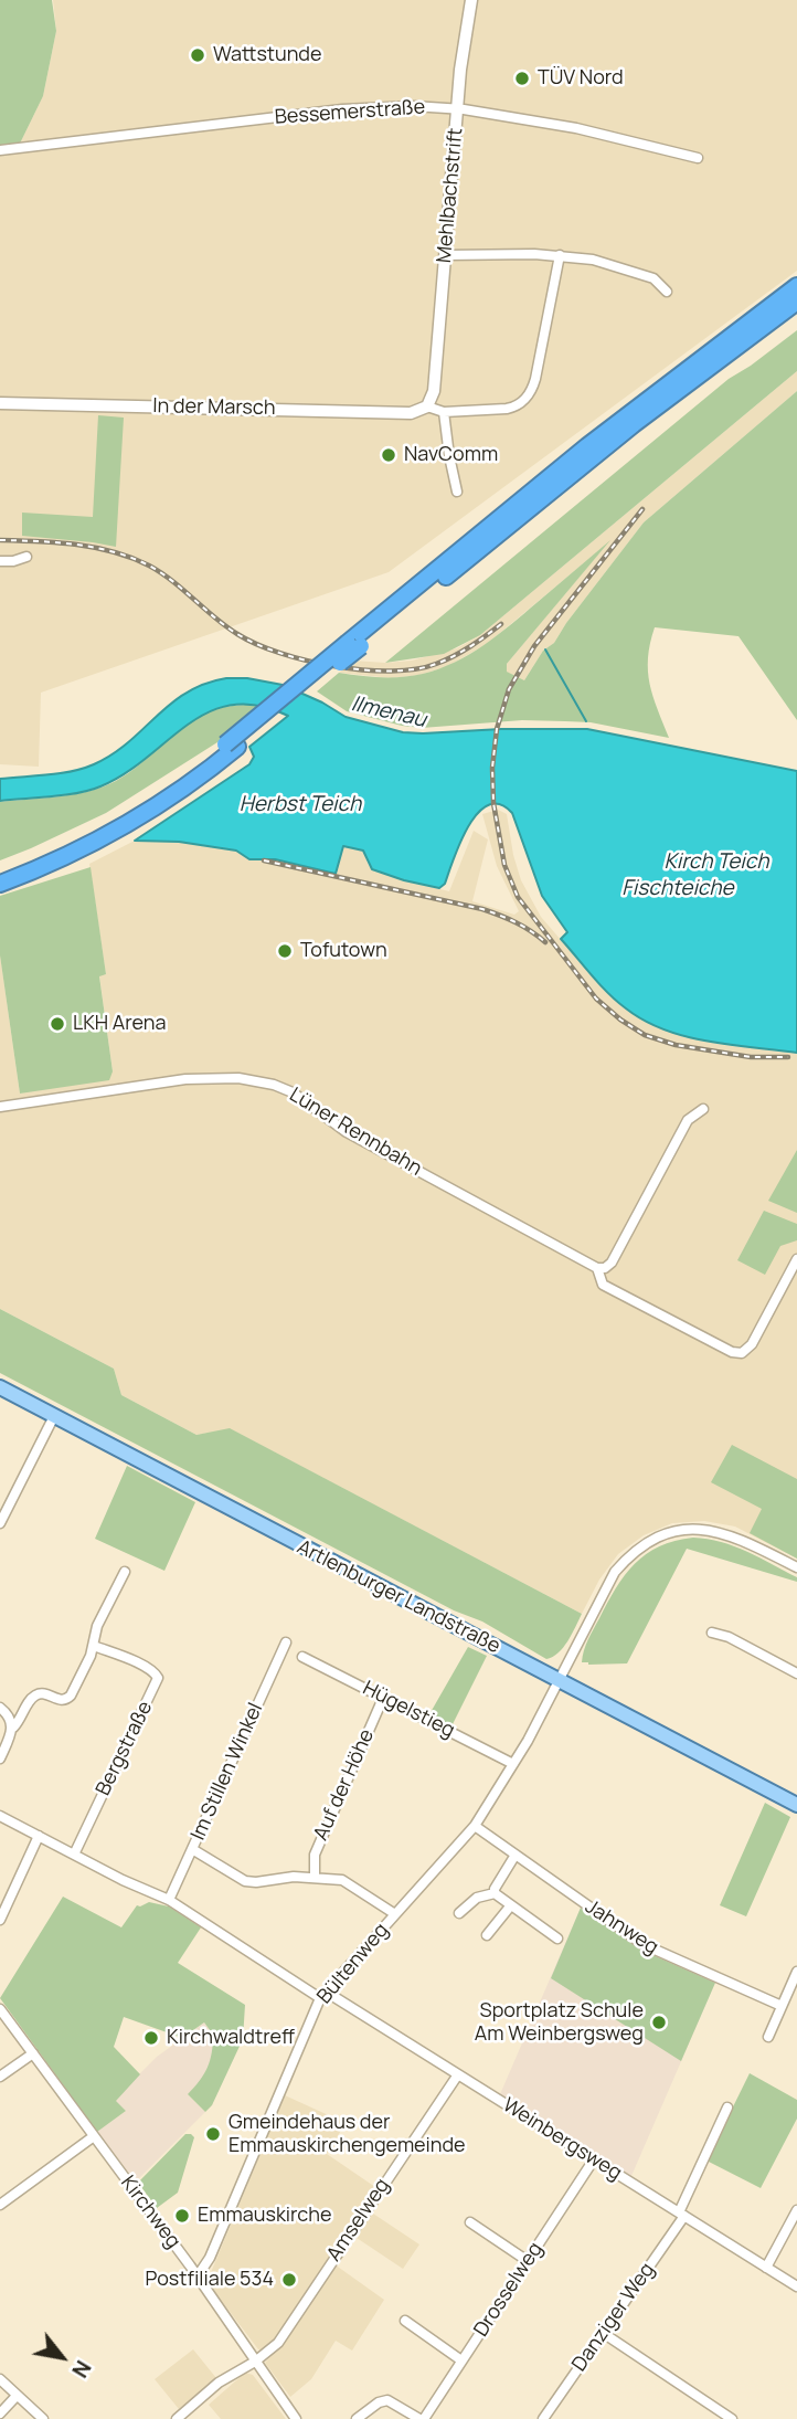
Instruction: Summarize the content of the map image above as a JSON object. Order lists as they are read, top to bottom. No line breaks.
{"streets":{"main road":["Artlenburger Landstraße"],"street":["Bessemerstraße","Mehlbachstrift","In der Marsch","Lüner Rennbahn","Hügelstieg","Bergstraße","Im Stillen Winkel","Auf der Höhe","Jahnweg","Bültenweg","Weinbergsweg","Kirchweg","Amselweg","Drosselweg","Danziger Weg"]},"crossings":[["Bessemerstraße","Mehlbachstrift"],["Mehlbachstrift","In der Marsch"],["Artlenburger Landstraße","Bültenweg"],["Hügelstieg","Auf der Höhe"],["Hügelstieg","Bültenweg"],["Bergstraße","Weinbergsweg"],["Im Stillen Winkel","Weinbergsweg"],["Jahnweg","Bültenweg"],["Bültenweg","Weinbergsweg"],["Bültenweg","Kirchweg"],["Weinbergsweg","Amselweg"],["Weinbergsweg","Drosselweg"],["Weinbergsweg","Danziger Weg"],["Kirchweg","Amselweg"]],"water":["Ilmenau","Herbst Teich","Kirch Teich","Fischteiche"],"places":["Wattstunde","TÜV Nord","NavComm","Tofutown","LKH Arena","Sportplatz Schule Am Weinbergsweg","Kirchwaldtreff","Gmeindehaus der Emmauskirchengemeinde","Emmauskirche","Postfiliale 534"],"north":"bottom right"}
